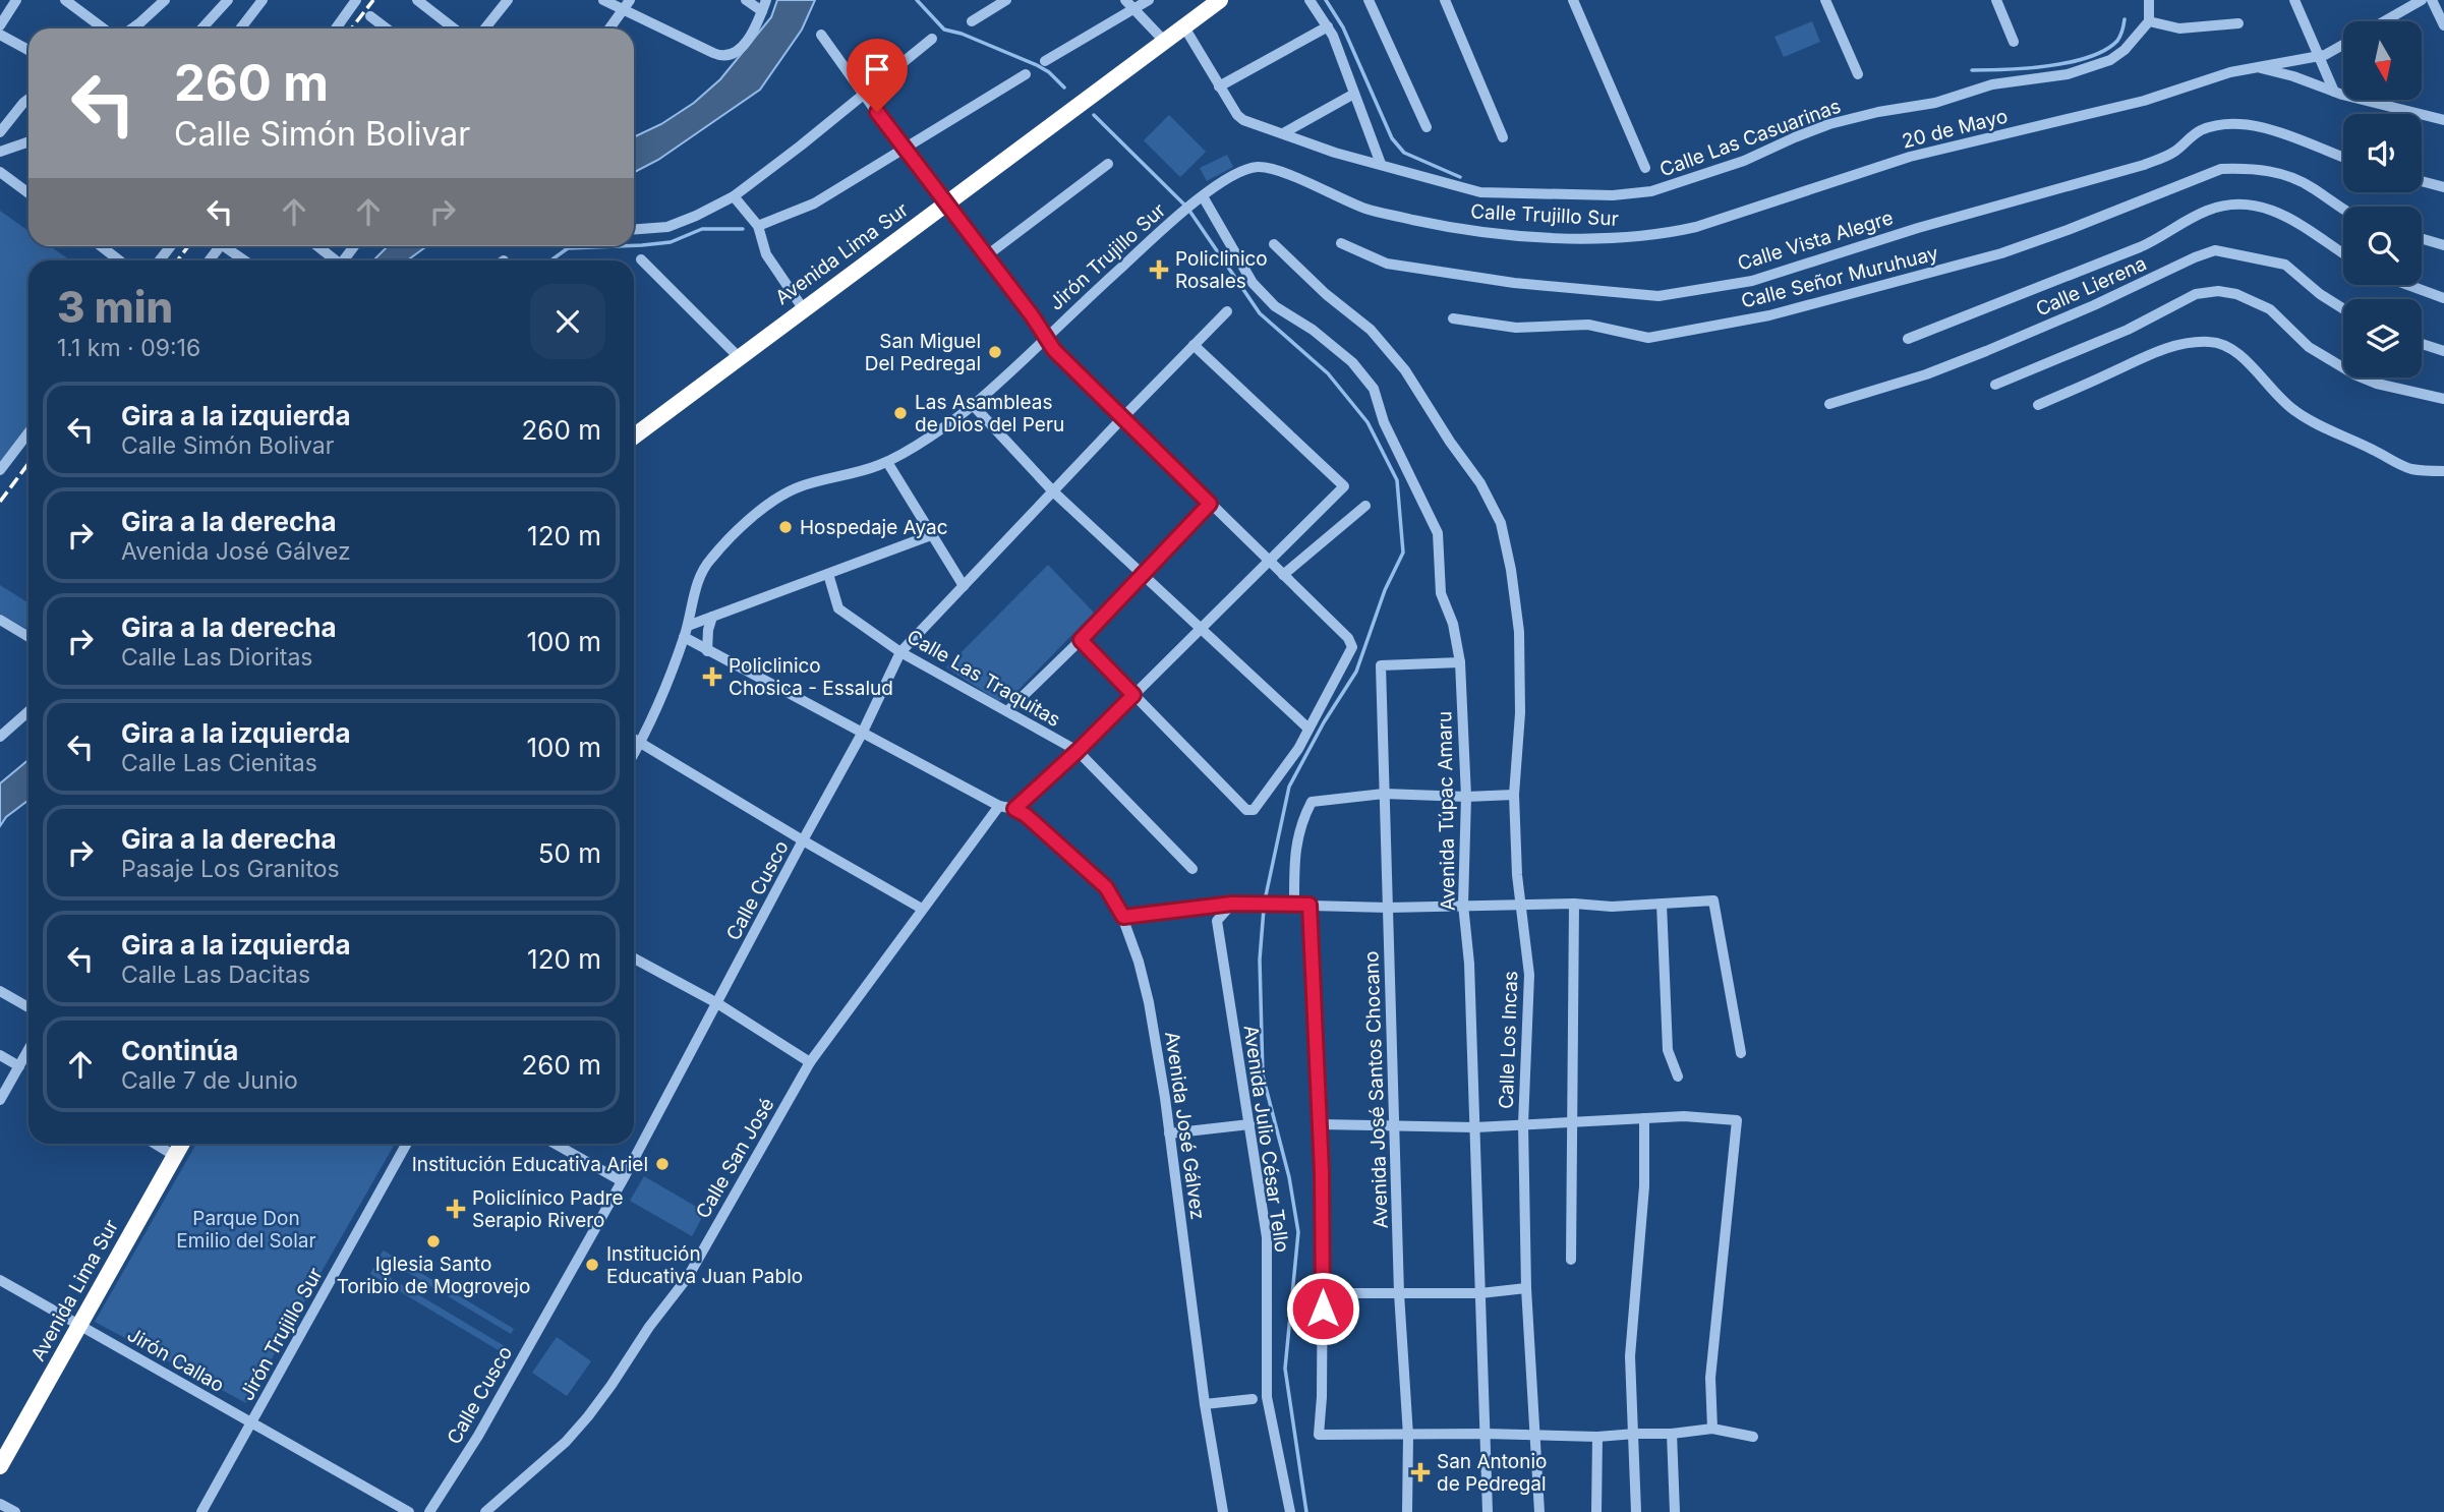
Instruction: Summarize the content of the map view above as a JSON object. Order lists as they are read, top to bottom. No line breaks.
{"streets":{"highway":["Avenida Lima Sur"],"street":["20 de Mayo","Calle Las Casuarinas","Calle Trujillo Sur","Calle Vista Alegre","Jirón Trujillo Sur","Calle Señor Muruhuay","Calle Lierena","Calle Las Traquitas","Avenida Túpac Amaru","Calle Cusco","Calle Los Incas","Avenida José Santos Chocano","Avenida José Gálvez","Avenida Julio César Tello","Calle San José","Jirón Callao"]},"crossings":[["20 de Mayo","Calle Trujillo Sur"],["Calle Las Casuarinas","Avenida Lima Sur"],["Calle Trujillo Sur","Jirón Trujillo Sur"],["Calle Trujillo Sur","Avenida Túpac Amaru"],["Avenida Lima Sur","Jirón Callao"],["Jirón Trujillo Sur","Avenida José Gálvez"],["Jirón Trujillo Sur","Jirón Callao"],["Calle Las Traquitas","Calle Cusco"],["Avenida Túpac Amaru","Avenida José Santos Chocano"],["Calle Cusco","Avenida José Gálvez"],["Avenida José Gálvez","Calle San José"]],"parks":["Parque Don Emilio del Solar"],"places":{"health":["Policlinico Rosales","Policlinico Chosica - Essalud","Policlínico Padre Serapio Rivero","San Antonio de Pedregal"],"other":["San Miguel Del Pedregal","Las Asambleas de Dios del Peru","Hospedaje Ayac","Institución Educativa Ariel","Iglesia Santo Toribio de Mogrovejo","Institución Educativa Juan Pablo"]},"north":"bottom","page":{"turn":["260 m","Calle Simón Bolivar"],"heading":["3 min","1.1 km · 09:16"],"list":[{"name":"Gira a la izquierda","note":"Calle Simón Bolivar","value":"260 m"},{"name":"Gira a la derecha","note":"Avenida José Gálvez","value":"120 m"},{"name":"Gira a la derecha","note":"Calle Las Dioritas","value":"100 m"},{"name":"Gira a la izquierda","note":"Calle Las Cienitas","value":"100 m"},{"name":"Gira a la derecha","note":"Pasaje Los Granitos","value":"50 m"},{"name":"Gira a la izquierda","note":"Calle Las Dacitas","value":"120 m"},{"name":"Continúa","note":"Calle 7 de Junio","value":"260 m"}]}}
